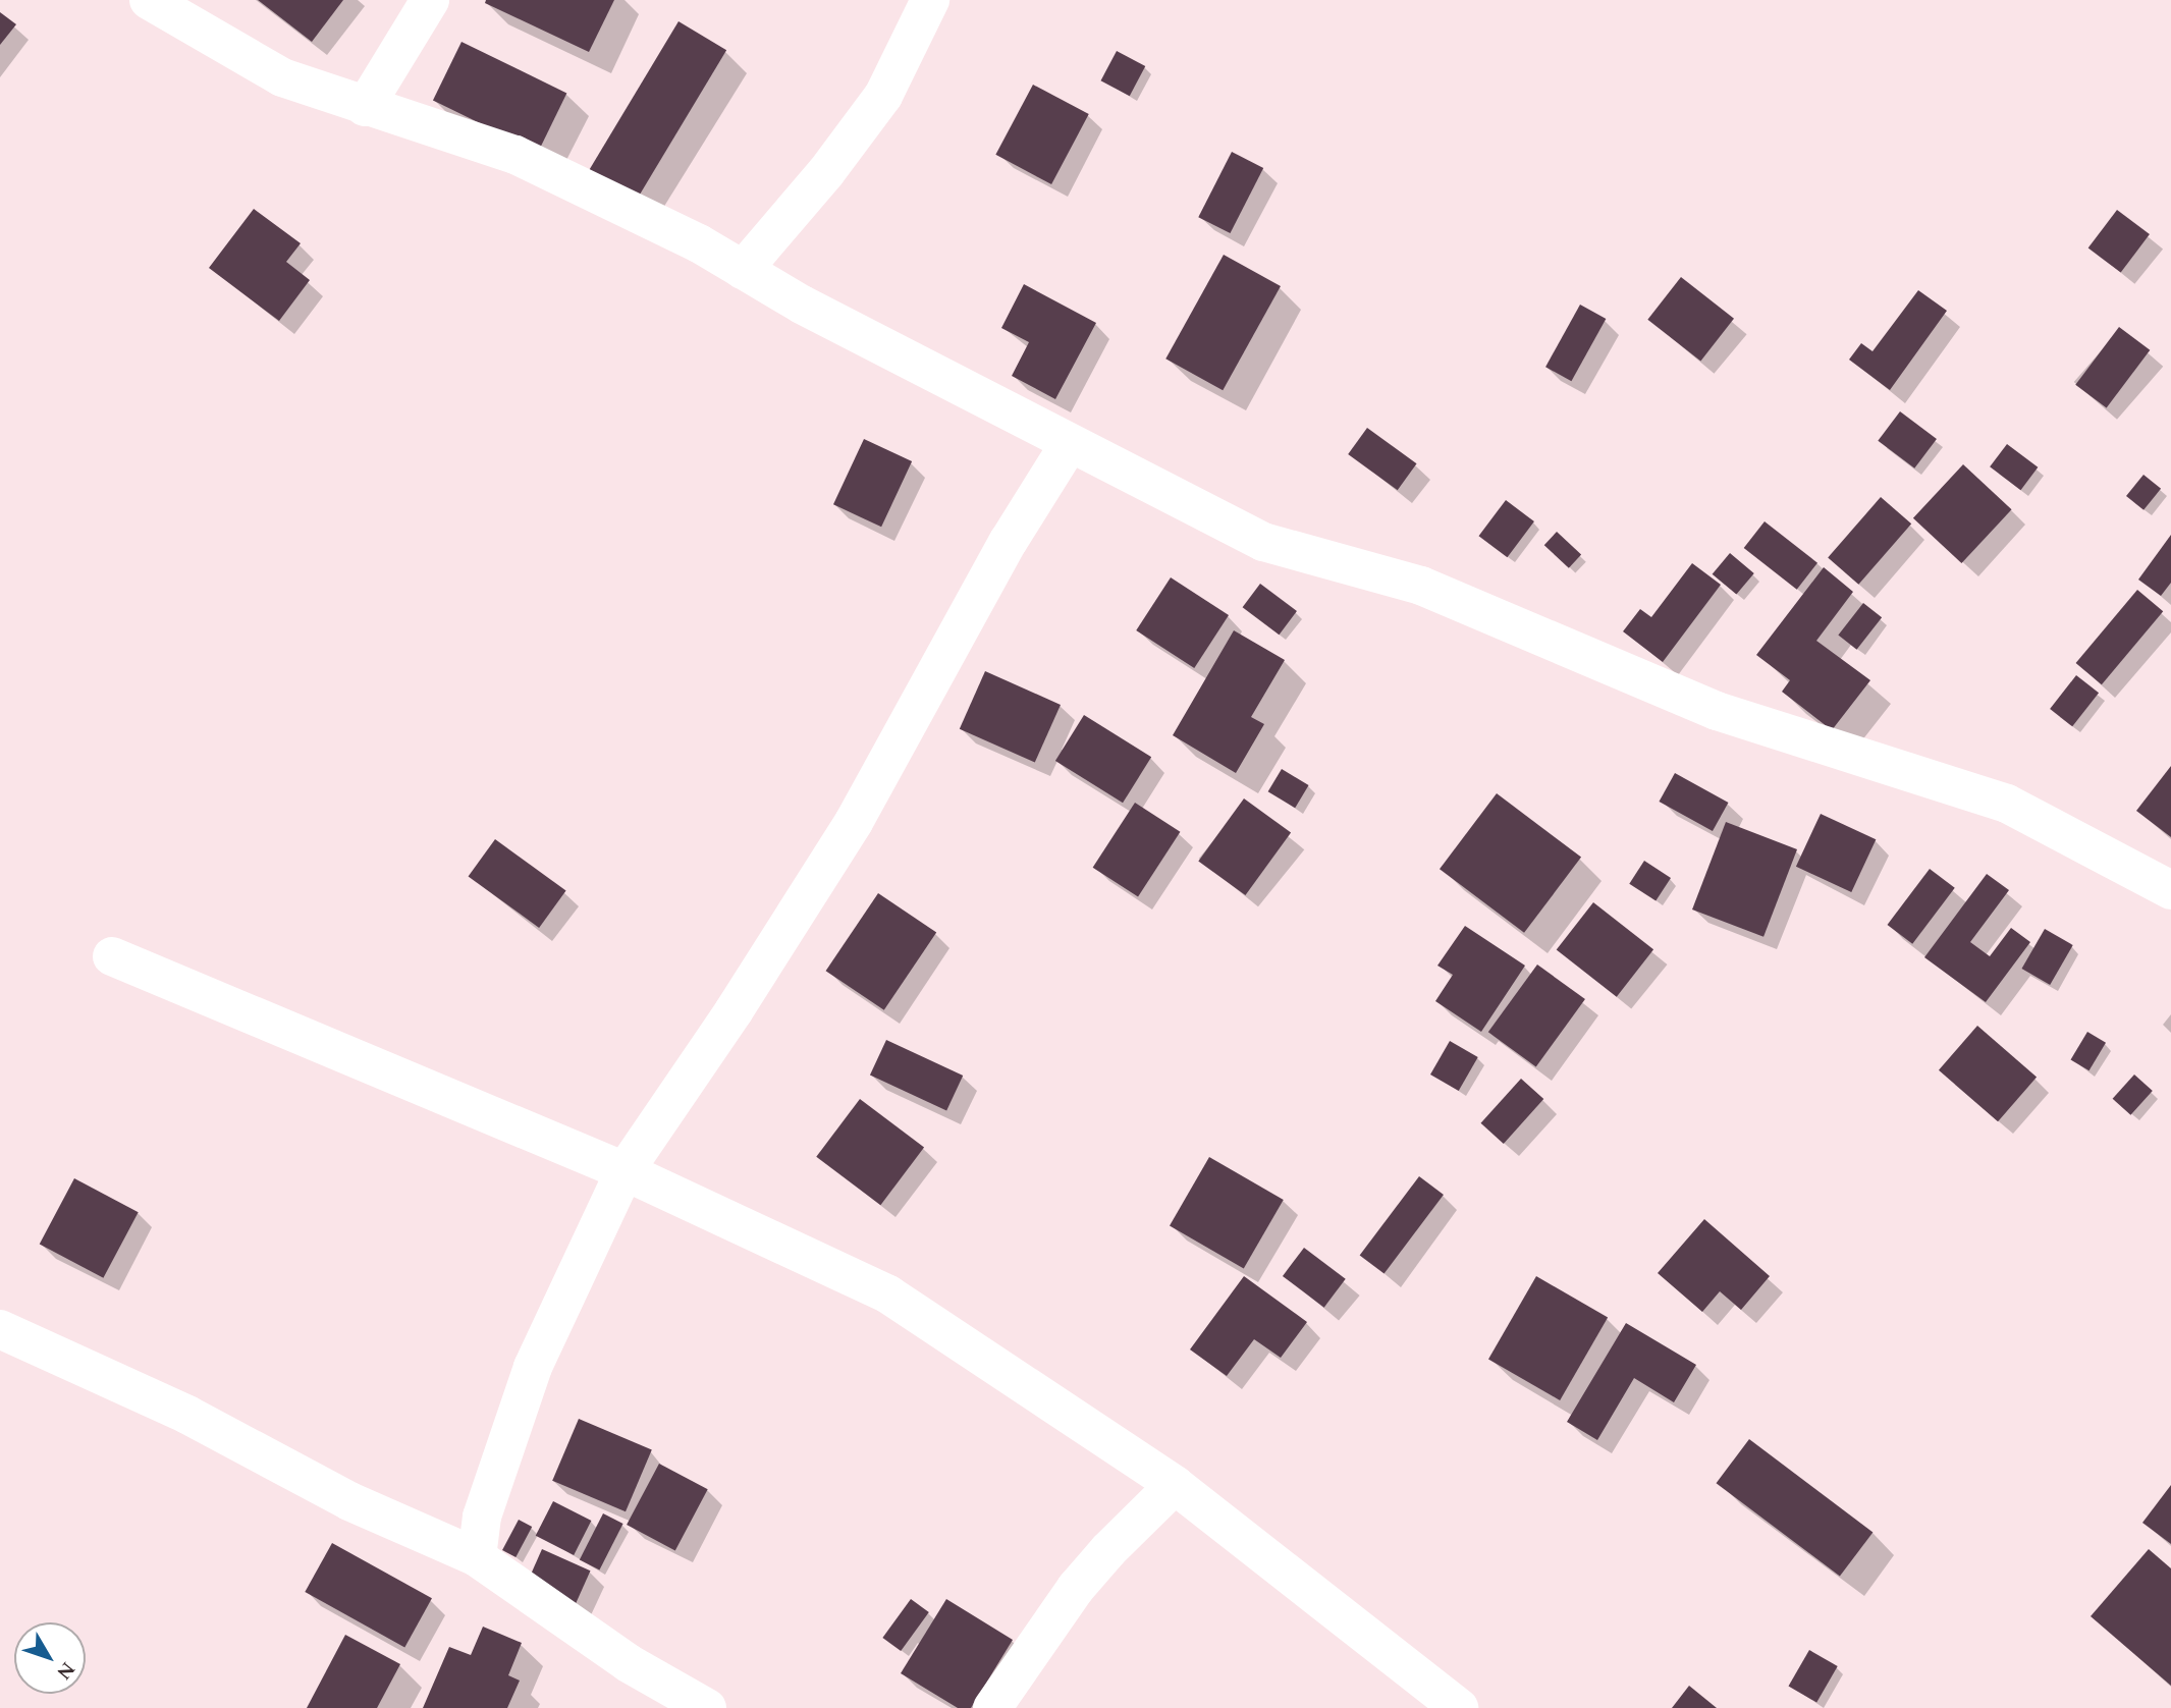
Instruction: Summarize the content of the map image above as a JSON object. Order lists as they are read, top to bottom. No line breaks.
{"north":"bottom right"}
